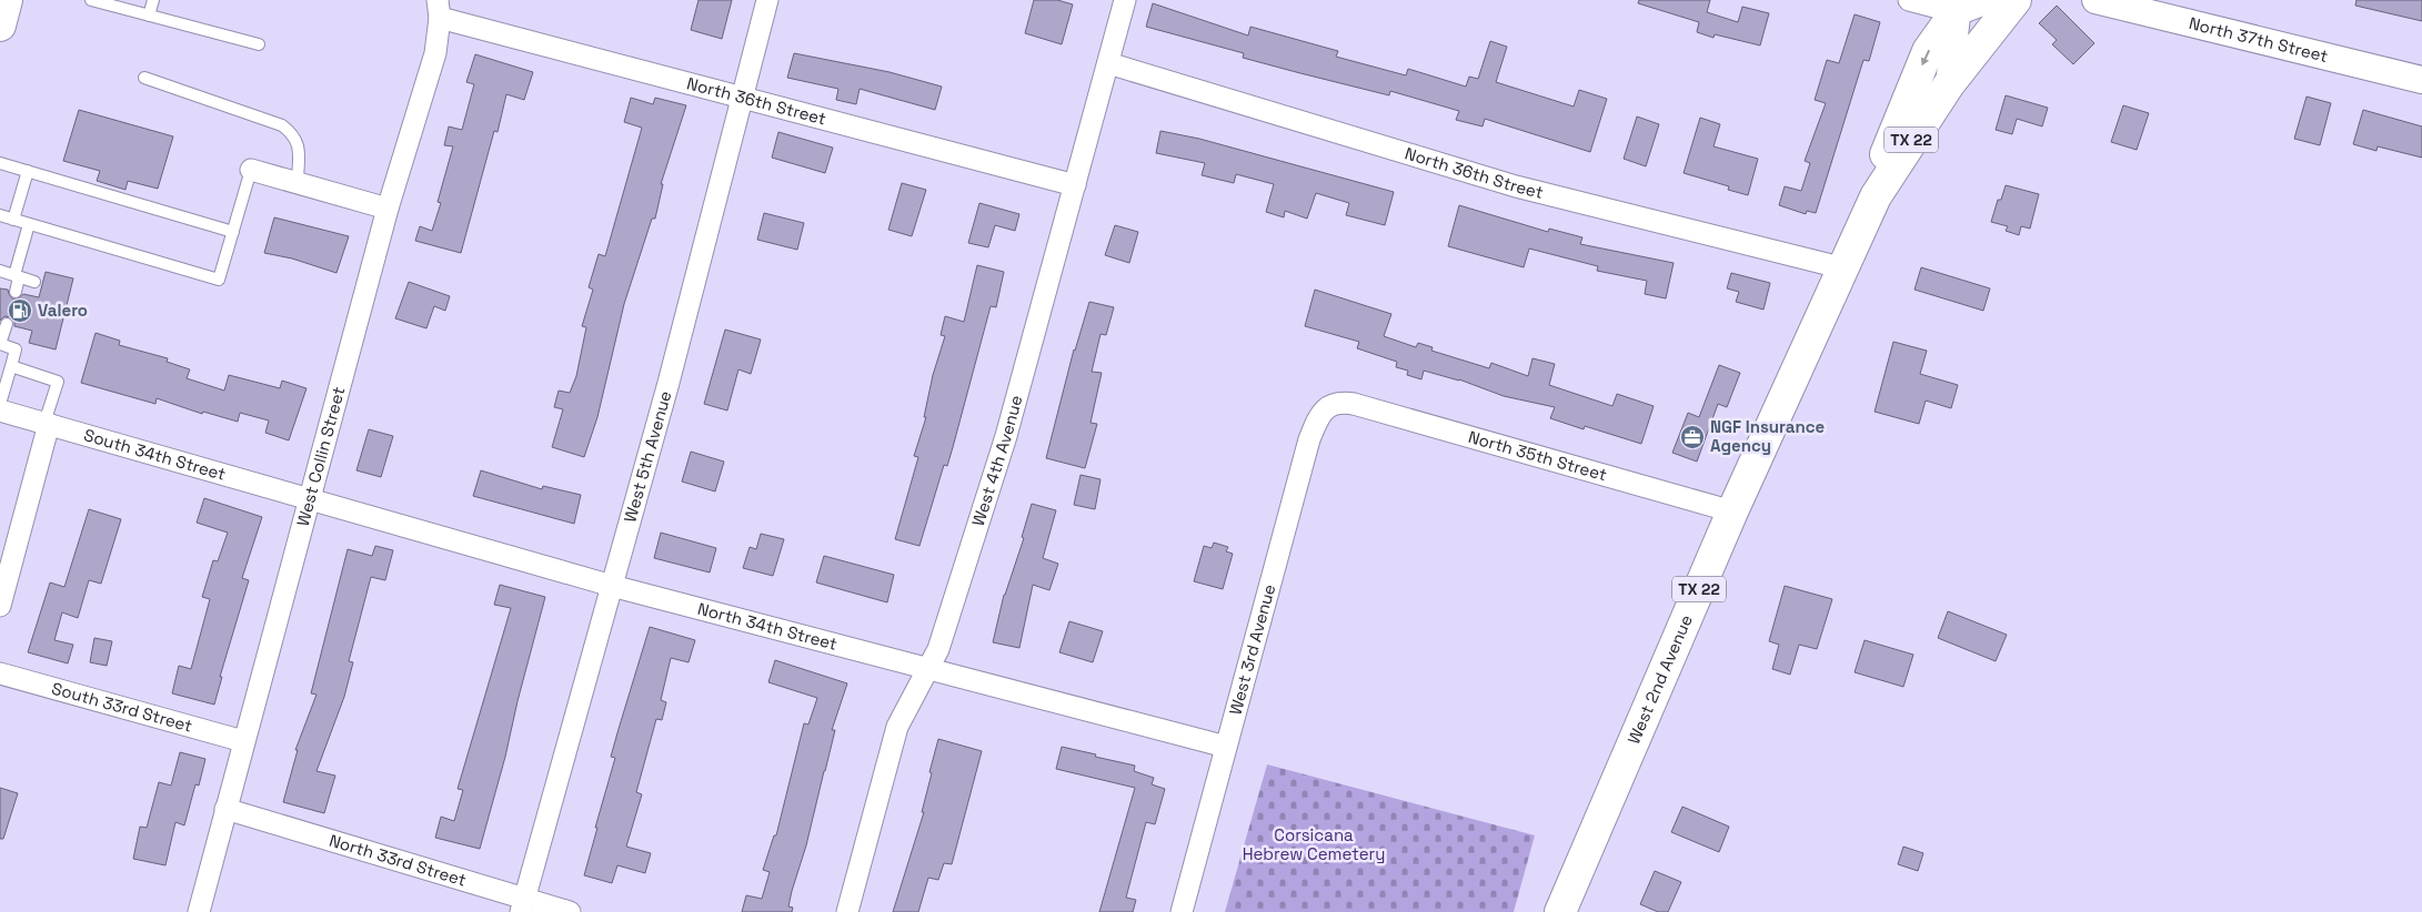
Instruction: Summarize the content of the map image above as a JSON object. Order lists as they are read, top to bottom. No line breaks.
{"streets":{"main road":["TX 22","West 2nd Avenue"],"street":["North 37th Street","North 36th Street","South 34th Street","West Collin Street","North 35th Street","West 5th Avenue","West 4th Avenue","North 34th Street","West 3rd Avenue","South 33rd Street","North 33rd Street"]},"crossings":[["North 36th Street","TX 22"],["North 36th Street","West Collin Street"],["North 36th Street","West 5th Avenue"],["North 36th Street","West 4th Avenue"],["North 36th Street","West 2nd Avenue"],["TX 22","West 2nd Avenue"],["South 34th Street","West Collin Street"],["South 34th Street","North 34th Street"],["West Collin Street","North 34th Street"],["West Collin Street","South 33rd Street"],["West Collin Street","North 33rd Street"],["North 35th Street","West 3rd Avenue"],["North 35th Street","West 2nd Avenue"],["West 5th Avenue","North 34th Street"],["West 5th Avenue","North 33rd Street"],["West 4th Avenue","North 34th Street"],["North 34th Street","West 3rd Avenue"]],"parks":["Corsicana Hebrew Cemetery"],"places":{"fuel station":["Valero"],"office":["NGF Insurance Agency"]}}
